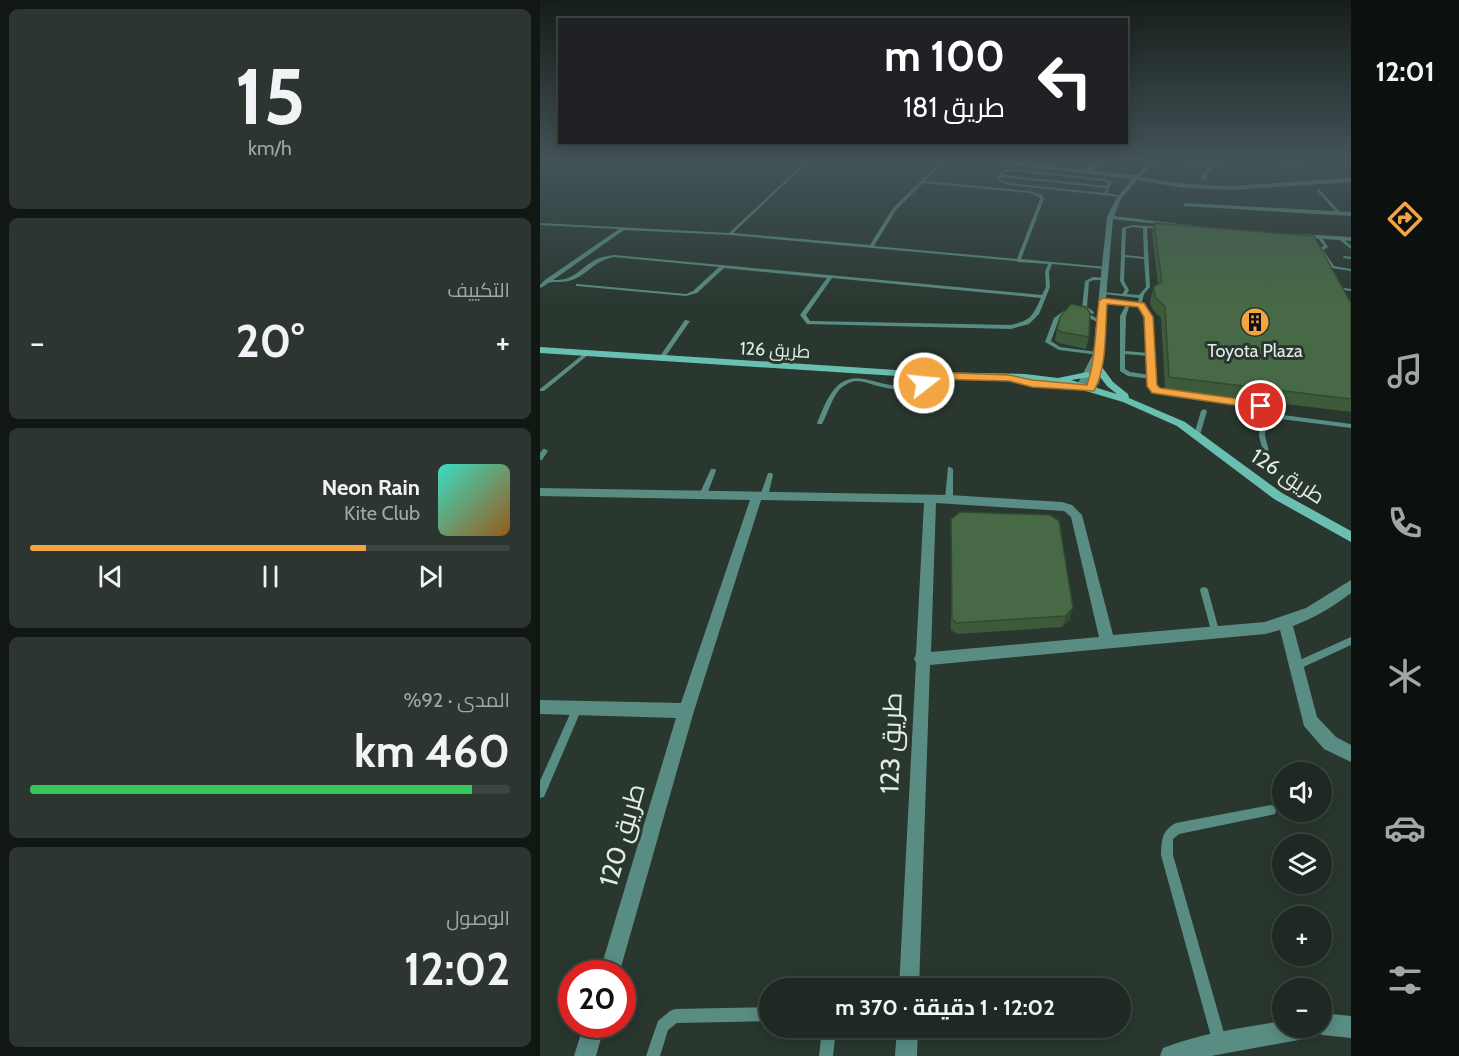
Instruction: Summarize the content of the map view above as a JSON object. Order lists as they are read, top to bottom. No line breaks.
{"streets":{"street":["طريق 126","طريق 123","طريق 120"]},"places":{"building":["Toyota Plaza"]},"page":{"tabs":"12:01","tile":[["15","km/h"],"التكييف",["المدى · 92%","460 km"],["الوصول","12:02"]],"turn":["100 m","طريق 181"],"heat":["−","20°","+"],"song":["Neon Rain","Kite Club"],"map_buttons":["+","−"],"limit":"20","trip":"12:02 · 1 دقيقة · 370 m"}}
